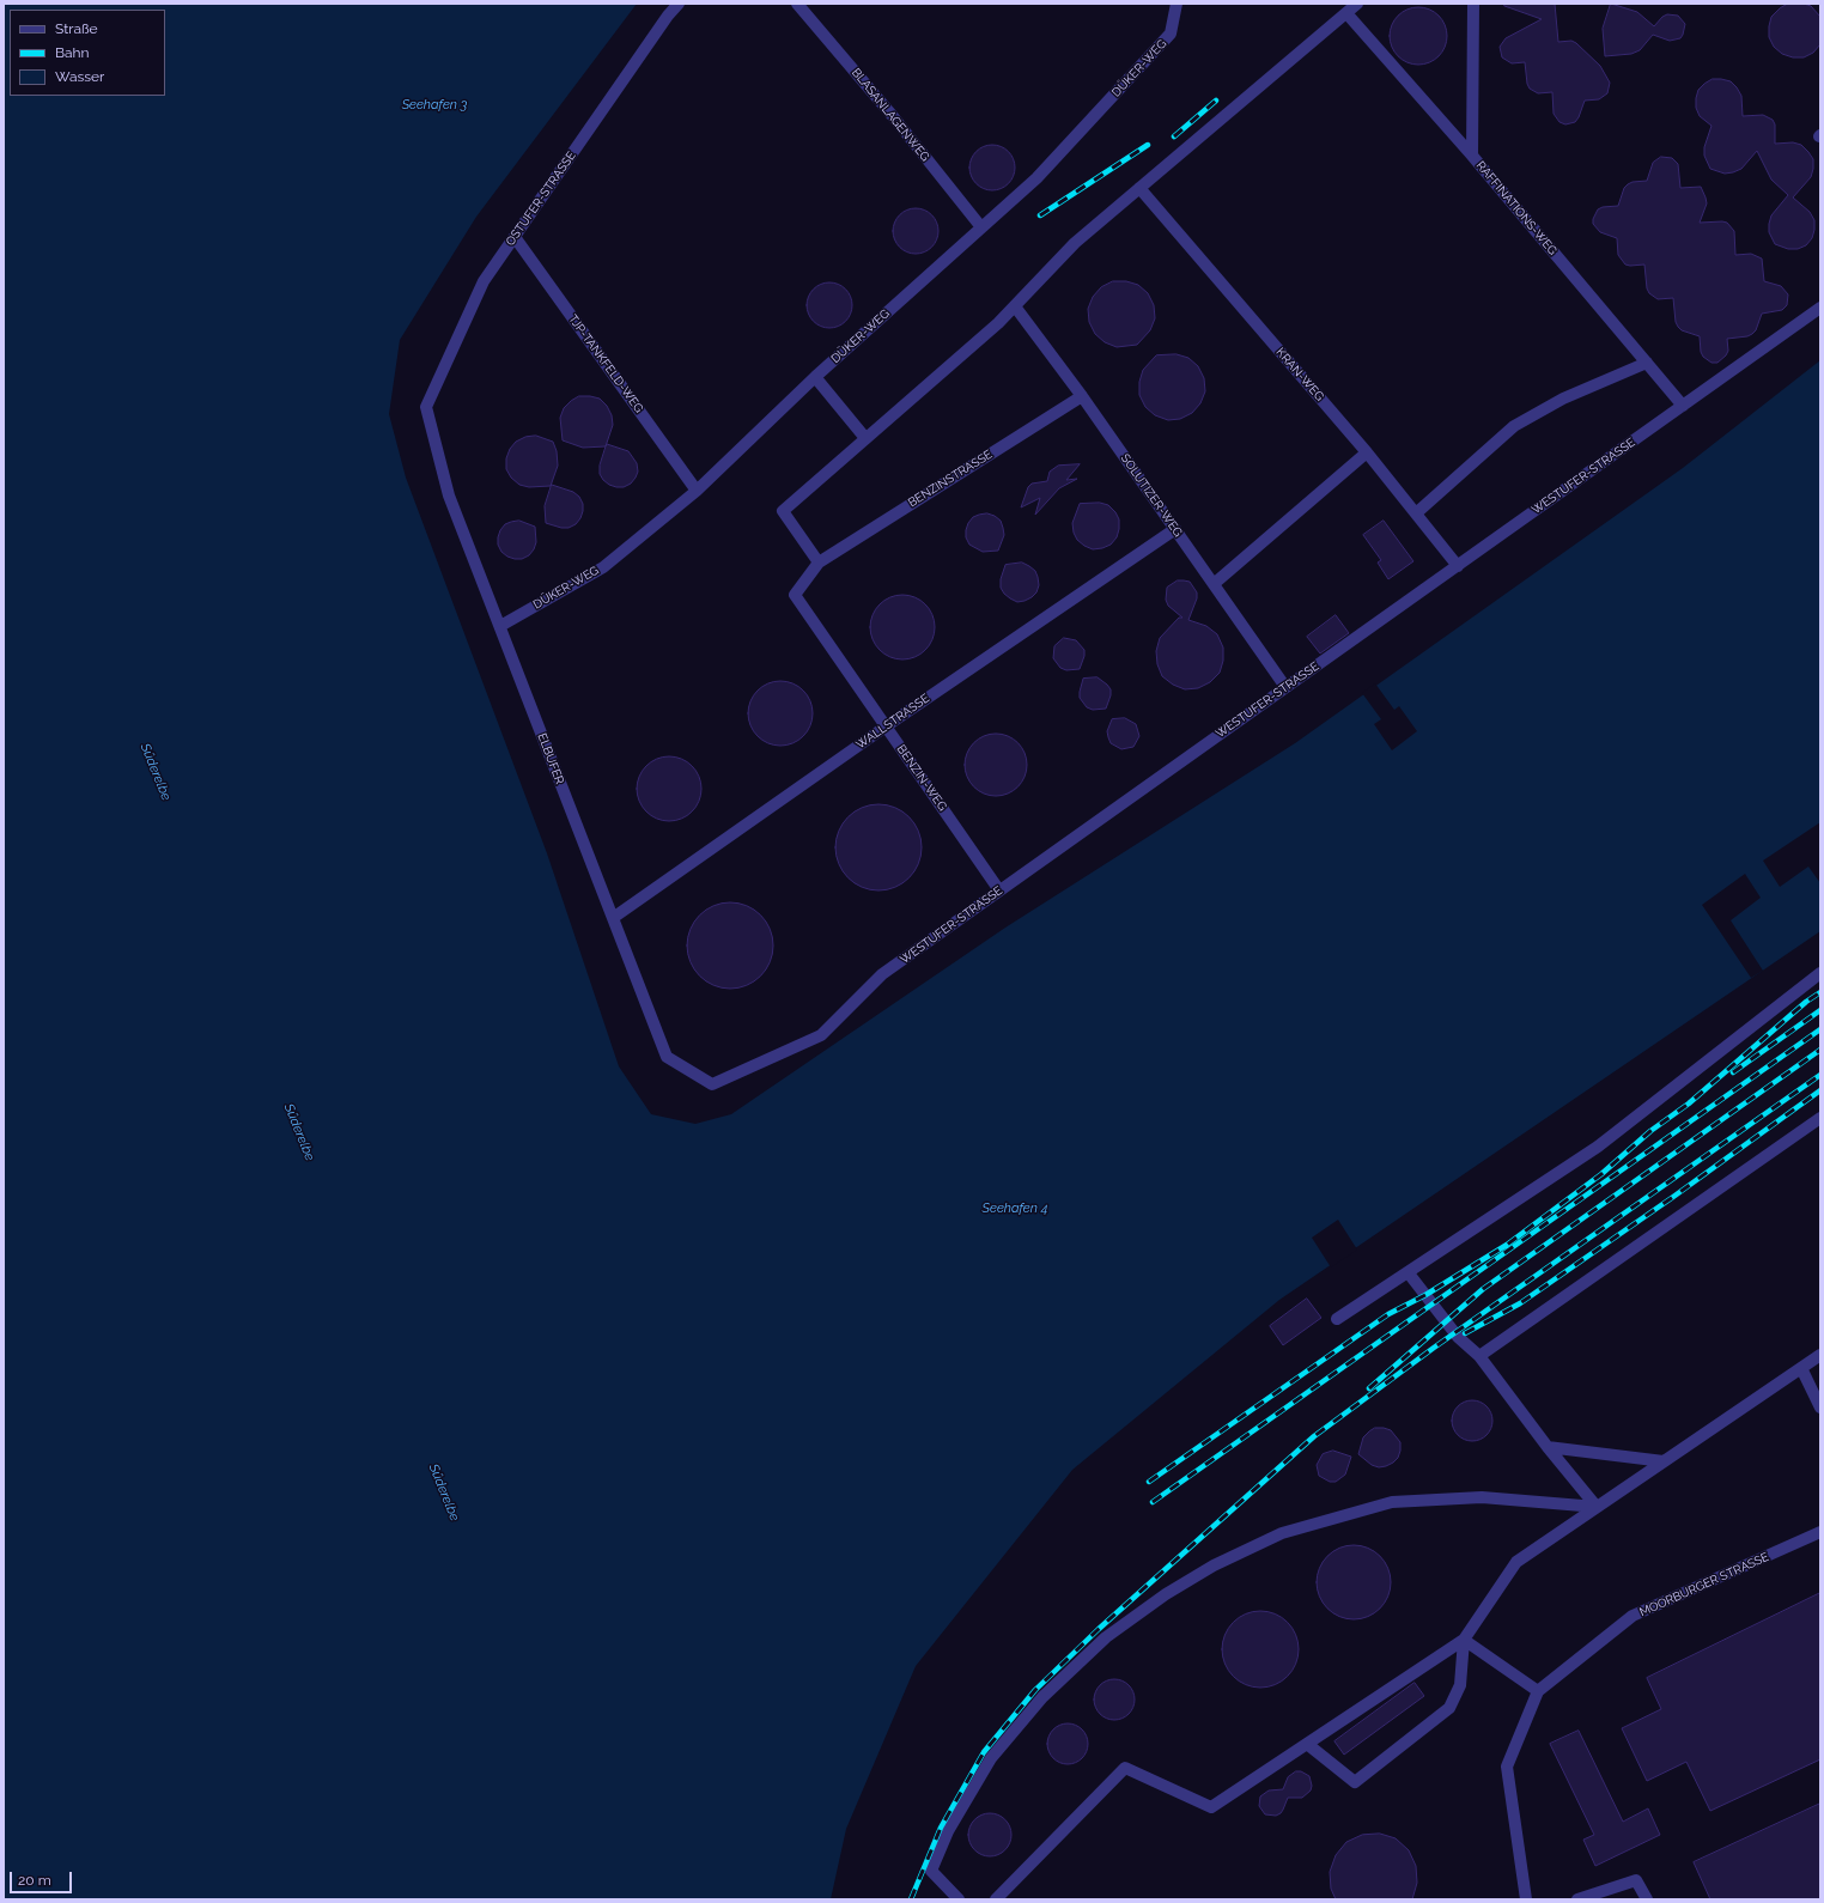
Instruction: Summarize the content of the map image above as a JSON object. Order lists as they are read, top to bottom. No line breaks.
{"streets":{"lane":["DÜKER-WEG","BLASANLAGENWEG","OSTUFER-STRASSE","RAFFINATIONS-WEG","TJP-TANKFELD-WEG","KRAN-WEG","WESTUFER-STRASSE","BENZINSTRASSE","SOLUTIZER-WEG","WALLSTRASSE","ELBUFER","BENZIN-WEG","MOORBURGER STRASSE"]},"crossings":[["DÜKER-WEG","BLASANLAGENWEG"],["DÜKER-WEG","TJP-TANKFELD-WEG"],["DÜKER-WEG","ELBUFER"],["OSTUFER-STRASSE","TJP-TANKFELD-WEG"],["OSTUFER-STRASSE","ELBUFER"],["RAFFINATIONS-WEG","WESTUFER-STRASSE"],["KRAN-WEG","WESTUFER-STRASSE"],["WESTUFER-STRASSE","SOLUTIZER-WEG"],["WESTUFER-STRASSE","ELBUFER"],["WESTUFER-STRASSE","BENZIN-WEG"],["BENZINSTRASSE","SOLUTIZER-WEG"],["BENZINSTRASSE","BENZIN-WEG"],["SOLUTIZER-WEG","WALLSTRASSE"],["WALLSTRASSE","ELBUFER"],["WALLSTRASSE","BENZIN-WEG"]],"water":["Seehafen 3","Süderelbe","Seehafen 4"],"legend":["Straße","Bahn","Wasser"],"scale_bar":"20 m"}
